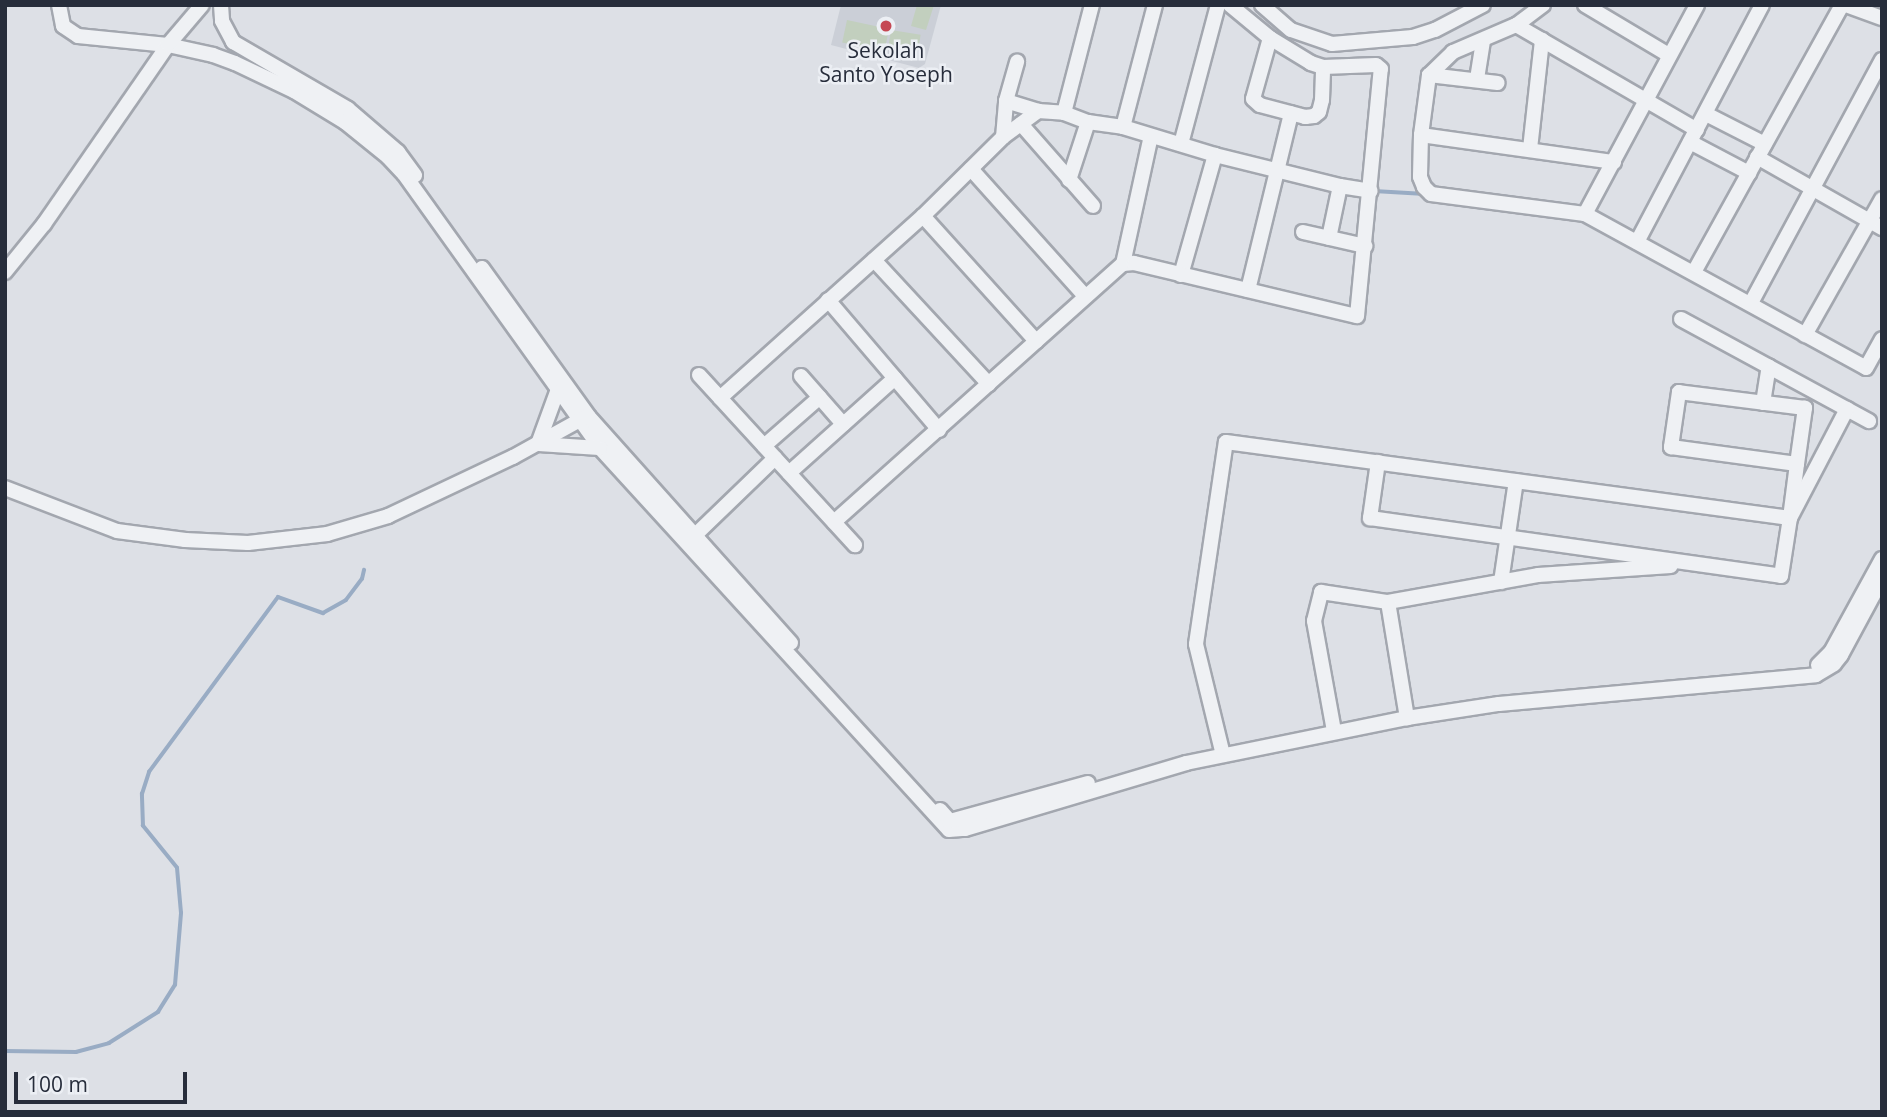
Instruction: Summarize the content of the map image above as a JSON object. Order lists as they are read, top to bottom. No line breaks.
{"places":["Sekolah Santo Yoseph"],"scale_bar":"100 m"}
